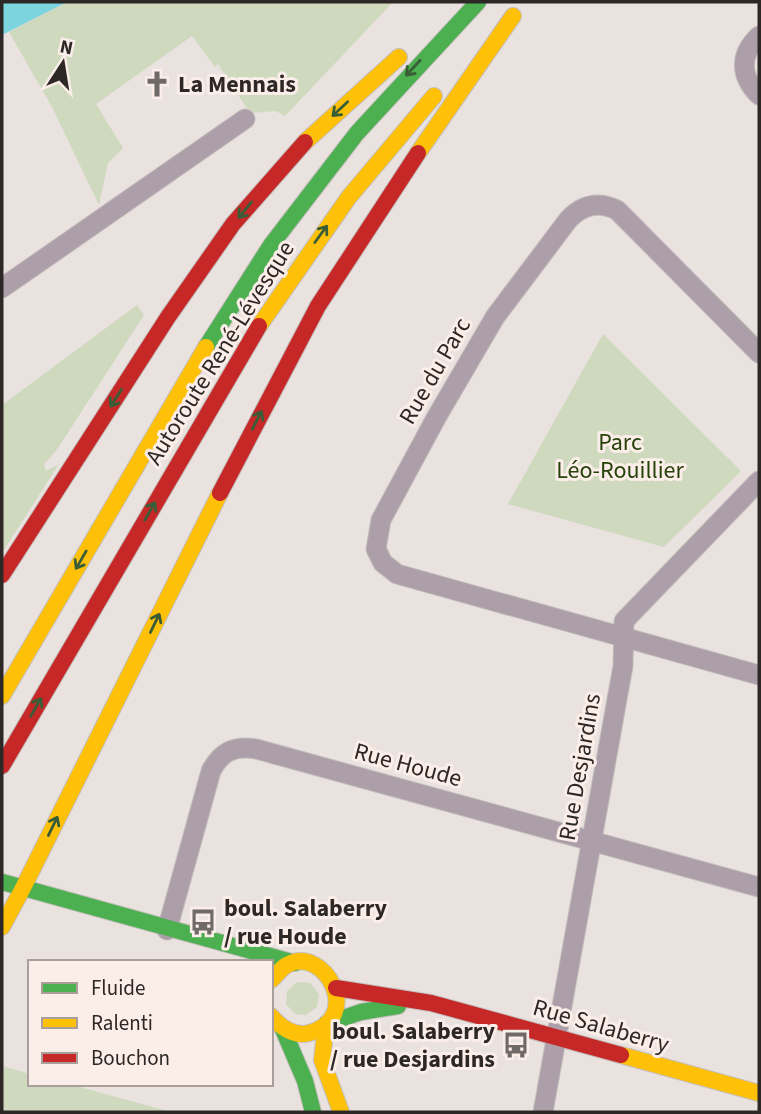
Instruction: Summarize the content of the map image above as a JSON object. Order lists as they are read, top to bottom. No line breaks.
{"streets":{"main road":["Autoroute René-Lévesque","Rue Salaberry"],"street":["Rue du Parc","Rue Houde","Rue Desjardins"]},"crossings":[["Rue du Parc","Rue Desjardins"],["Rue Houde","Rue Desjardins"],["Rue Desjardins","Rue Salaberry"]],"parks":["Parc Léo-Rouillier"],"places":{"church":["La Mennais"],"bus stop":["boul. Salaberry / rue Houde","boul. Salaberry / rue Desjardins"]},"legend":["Fluide","Ralenti","Bouchon"],"north":"top"}
